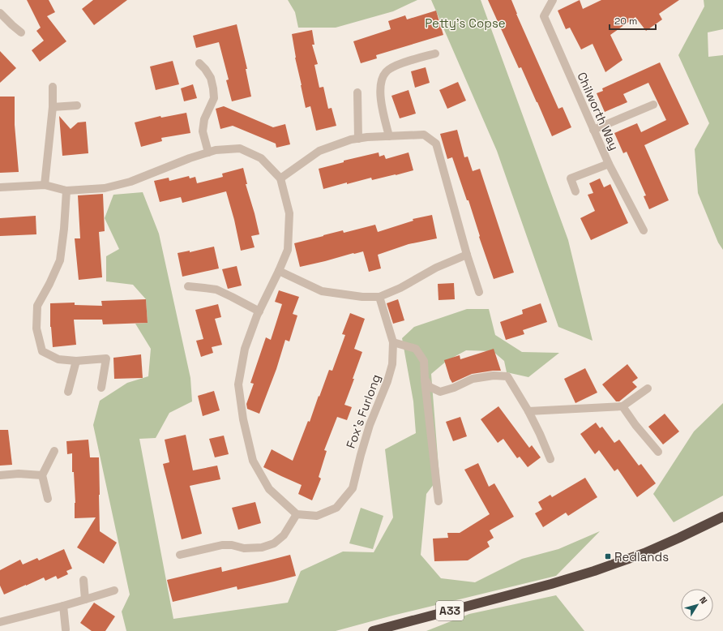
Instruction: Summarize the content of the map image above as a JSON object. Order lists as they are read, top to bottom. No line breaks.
{"streets":{"highway":["A33"],"street":["Chilworth Way","Fox's Furlong"]},"parks":["Petty's Copse"],"places":{"transit":["Redlands"]},"scale_bar":"20 m","north":"top right"}
